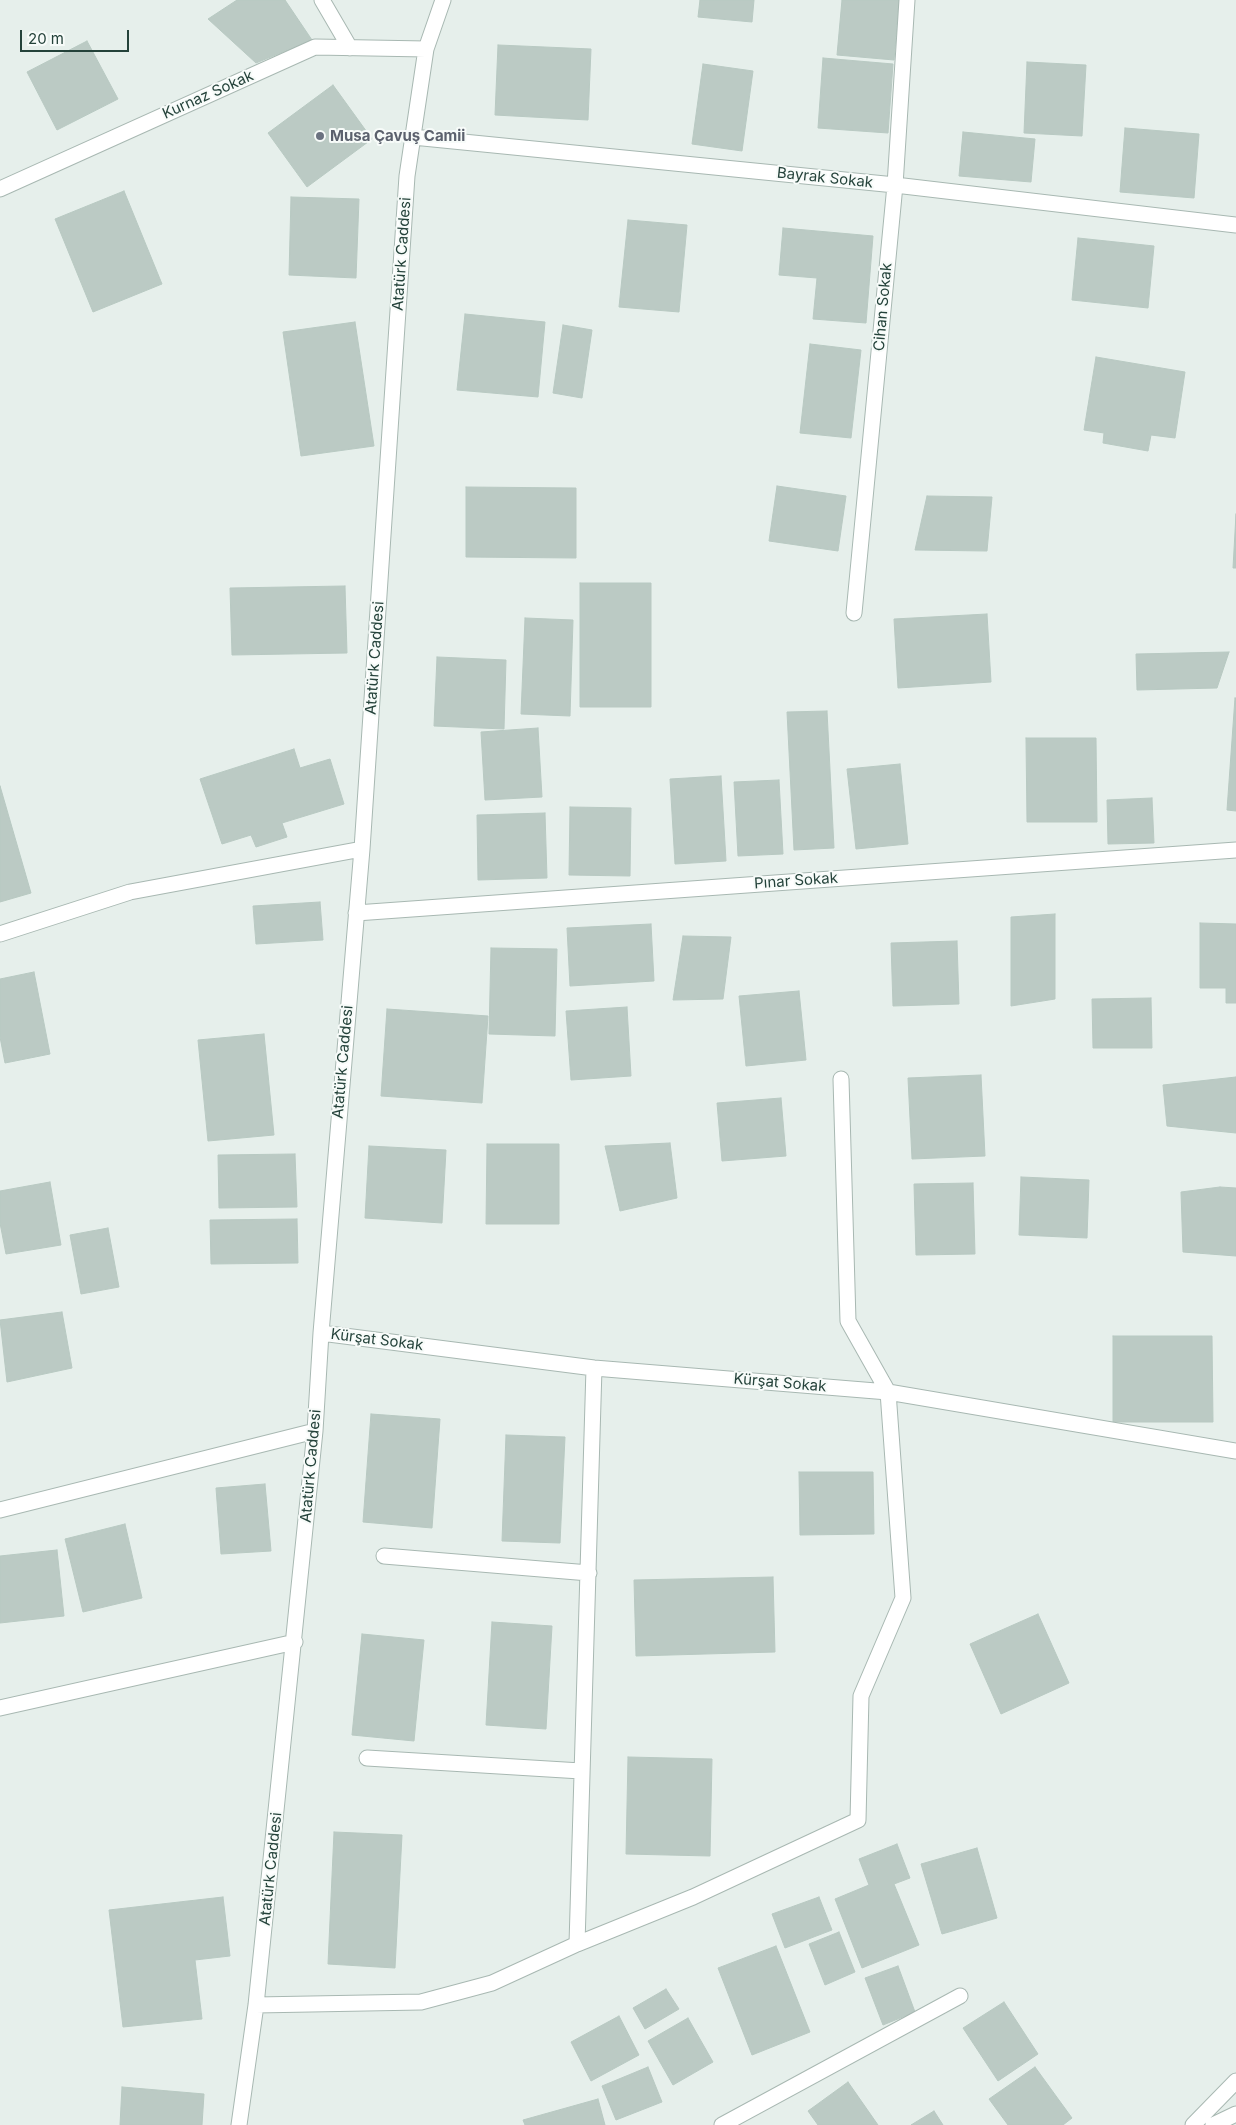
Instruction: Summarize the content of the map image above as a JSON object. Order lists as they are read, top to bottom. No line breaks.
{"streets":{"street":["Kurnaz Sokak","Bayrak Sokak","Atatürk Caddesi","Cihan Sokak","Pınar Sokak","Kürşat Sokak"]},"crossings":[["Kurnaz Sokak","Atatürk Caddesi"],["Bayrak Sokak","Atatürk Caddesi"],["Bayrak Sokak","Cihan Sokak"],["Atatürk Caddesi","Pınar Sokak"],["Atatürk Caddesi","Kürşat Sokak"]],"places":["Musa Çavuş Camii"],"scale_bar":"20 m"}
